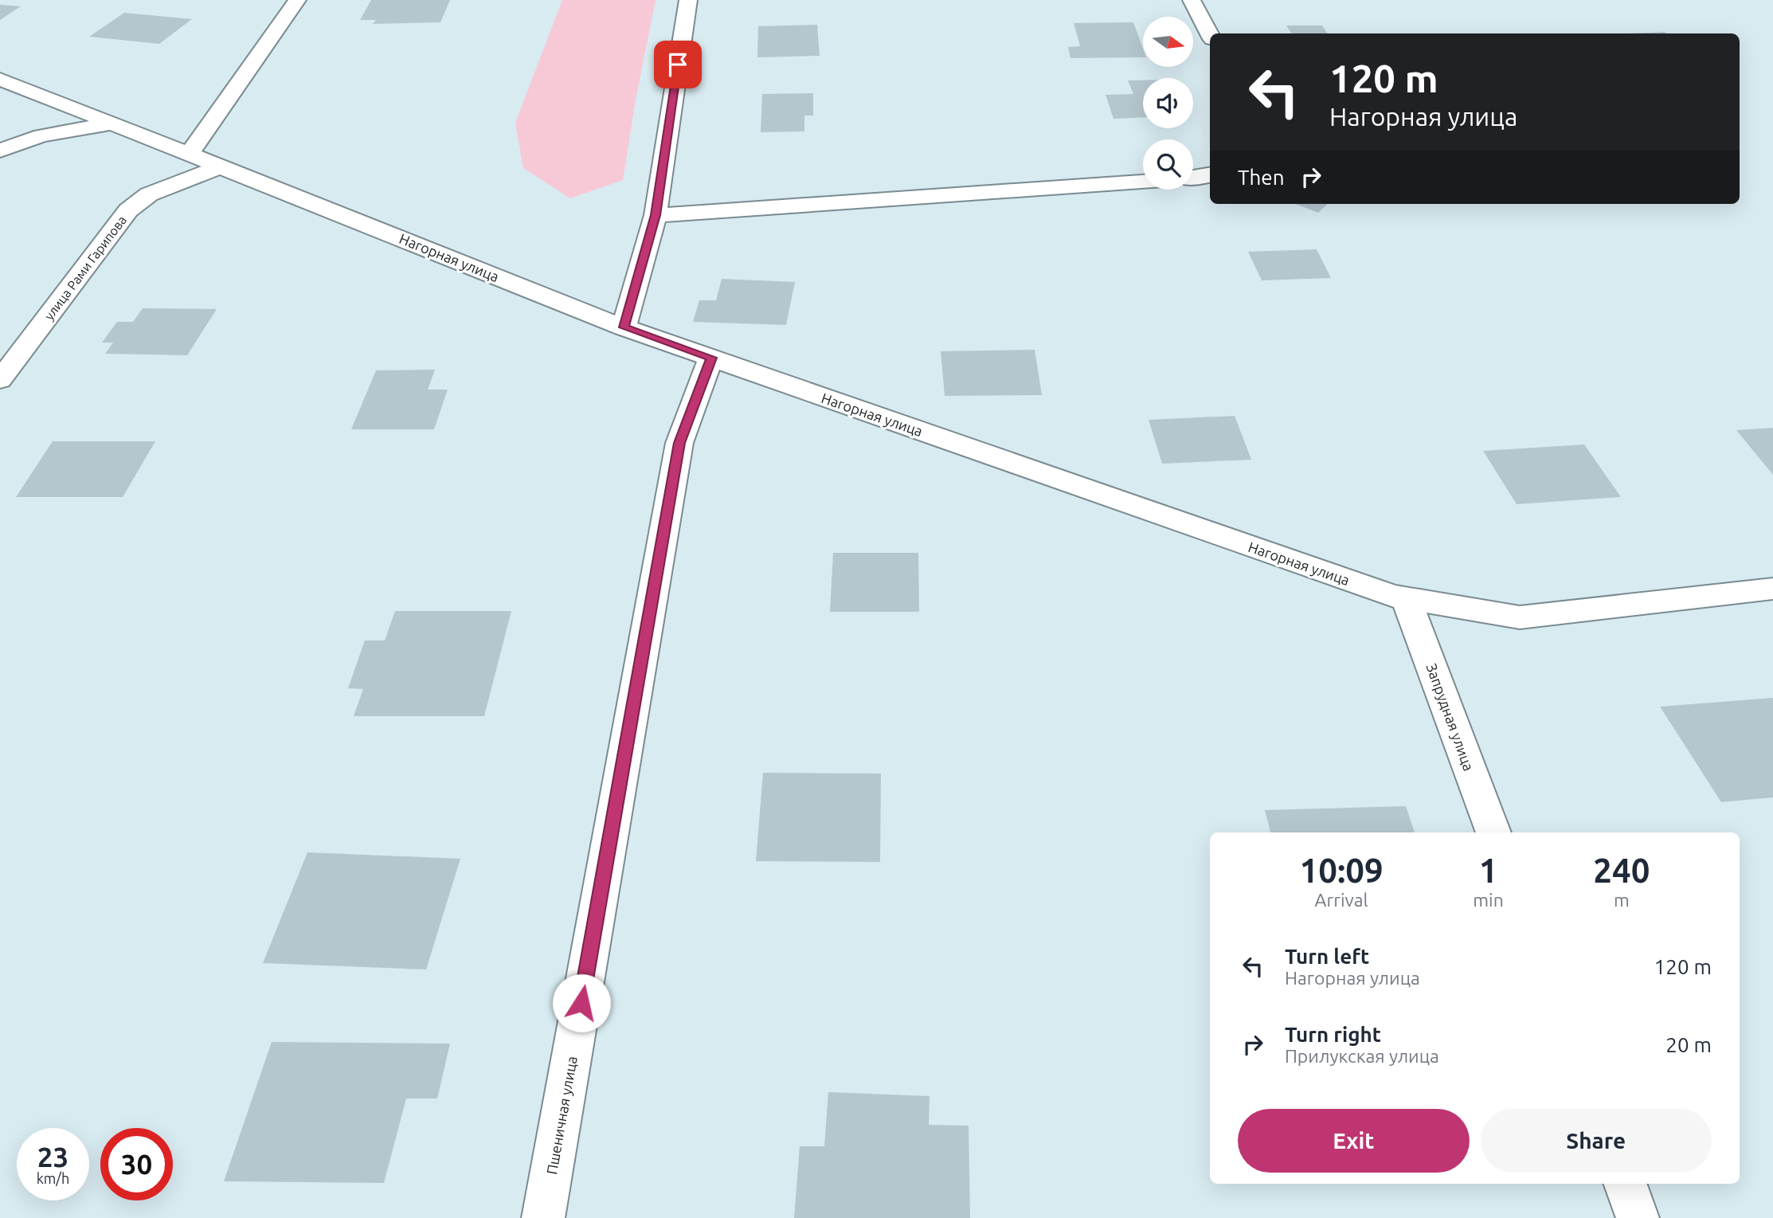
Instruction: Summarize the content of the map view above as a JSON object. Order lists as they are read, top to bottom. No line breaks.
{"streets":{"street":["Нагорная улица","улица Рами Гарипова","Запрудная улица","Пшеничная улица"]},"crossings":[["Нагорная улица","улица Рами Гарипова"],["Нагорная улица","Запрудная улица"],["Нагорная улица","Пшеничная улица"]],"north":"right","page":{"turn":["120 m","Нагорная улица"],"then":"Then","eta":["10:09","Arrival","1","min","240","m"],"list":[{"name":"Turn left","note":"Нагорная улица","value":"120 m"},{"name":"Turn right","note":"Прилукская улица","value":"20 m"}],"buttons":["Exit","Share"],"speed":"23 km/h","limit":"30"}}
